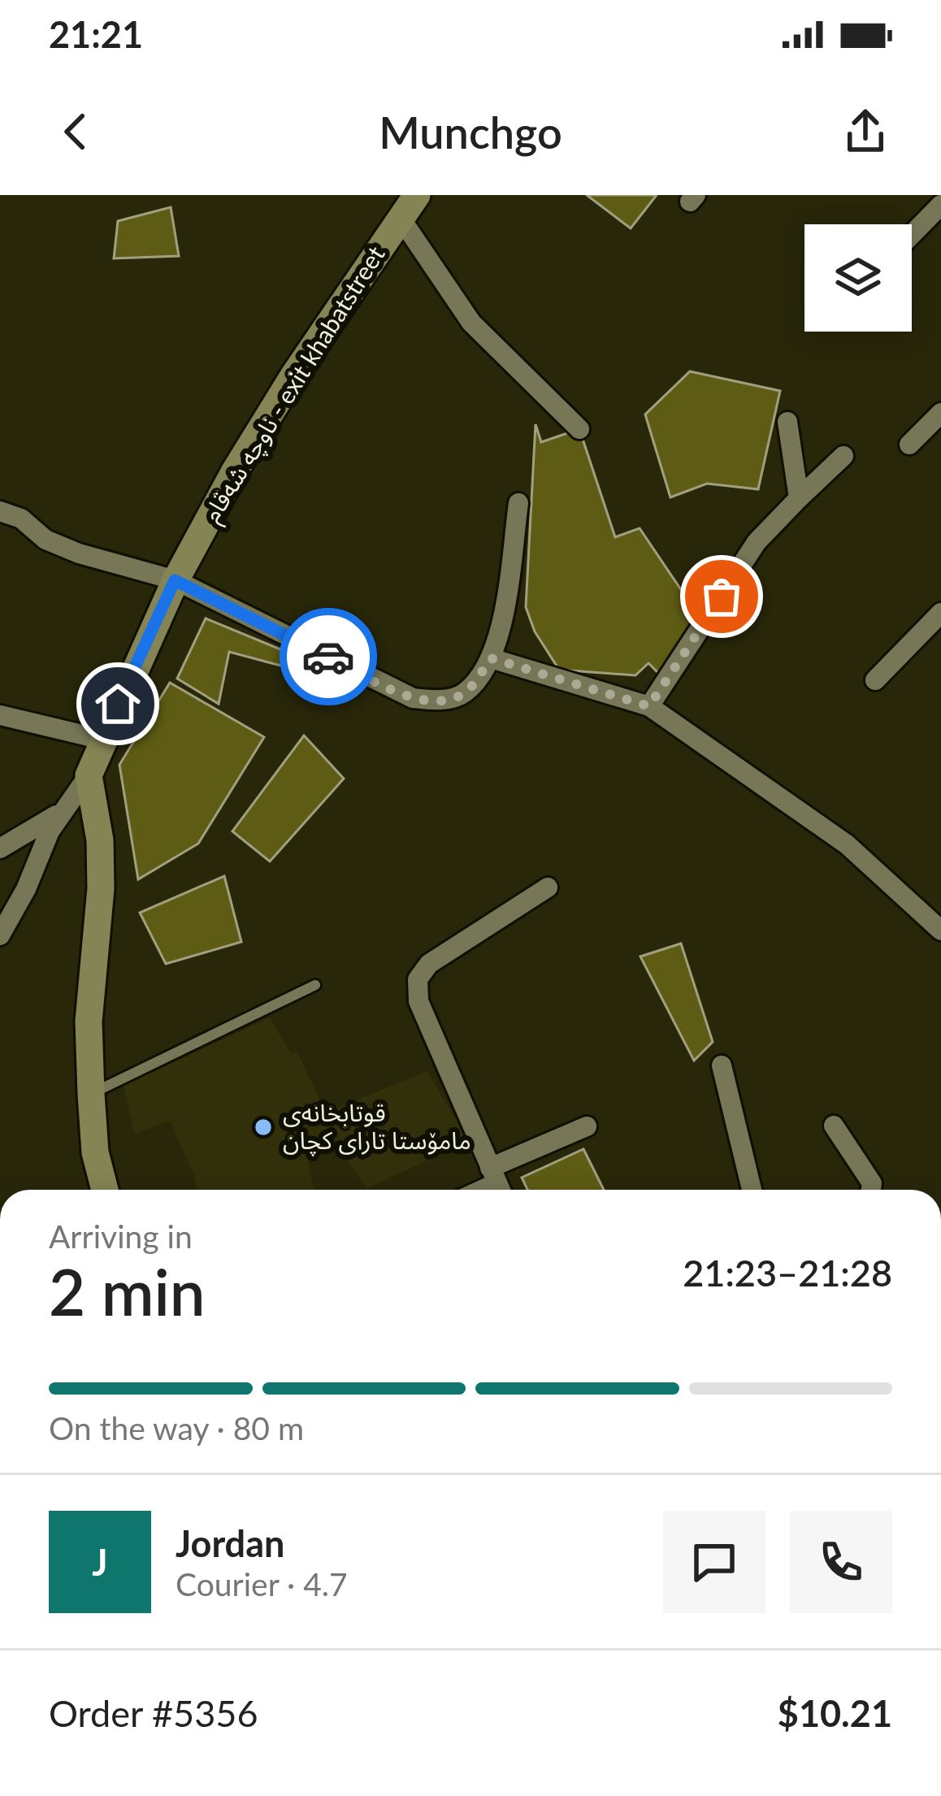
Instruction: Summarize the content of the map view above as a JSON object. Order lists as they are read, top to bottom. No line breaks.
{"streets":{"street":["ناوچە شەقام - exit khabatstreet"]},"places":["قوتابخانەی مامۆستا تارای کچان"],"page":{"status":"21:21","header":"Munchgo","heading":["2 min","Arriving in","21:23–21:28"],"panel":["Jordan","Courier · 4.7","Order #5356","$10.21"],"bar":"On the way · 80 m","round":"J"}}
